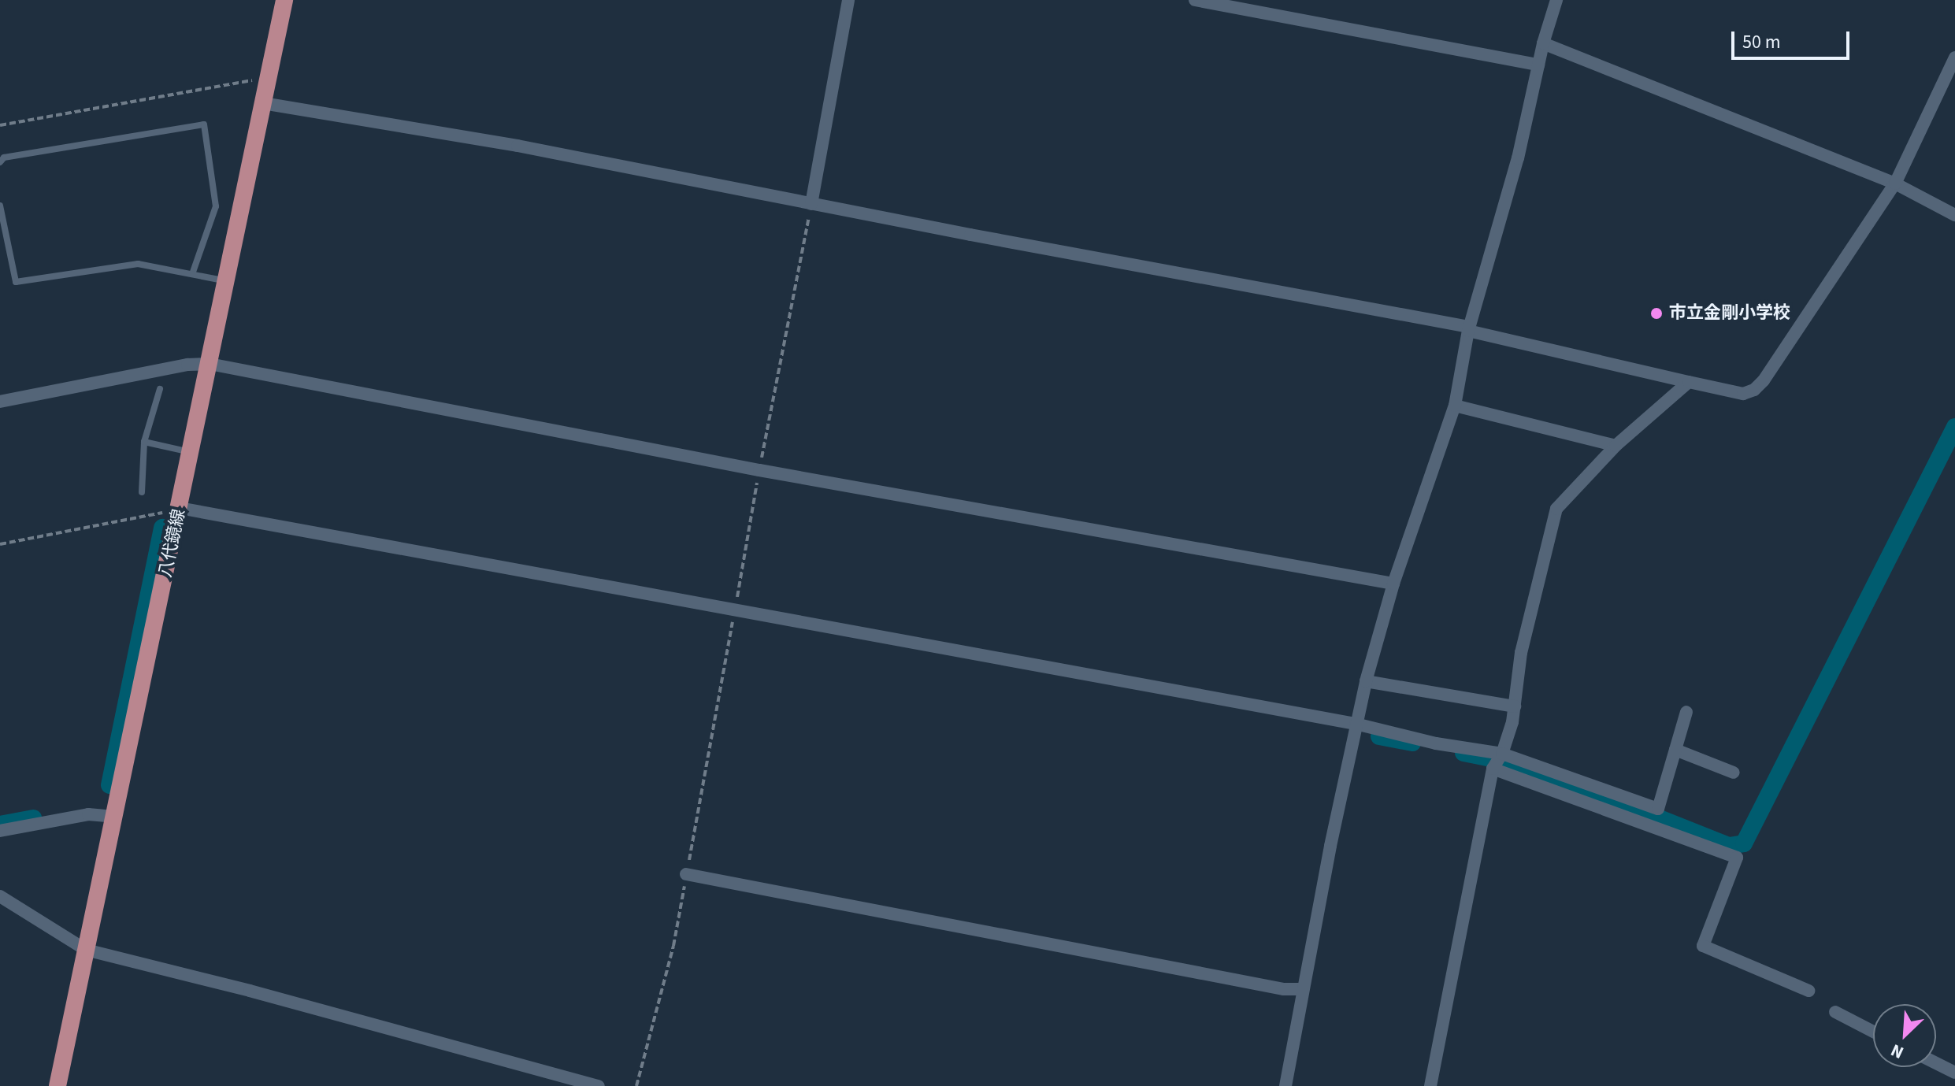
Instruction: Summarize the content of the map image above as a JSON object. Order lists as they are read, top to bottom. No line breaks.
{"streets":{"main road":["八代鏡線"]},"places":["市立金剛小学校"],"scale_bar":"50 m","north":"bottom left"}
